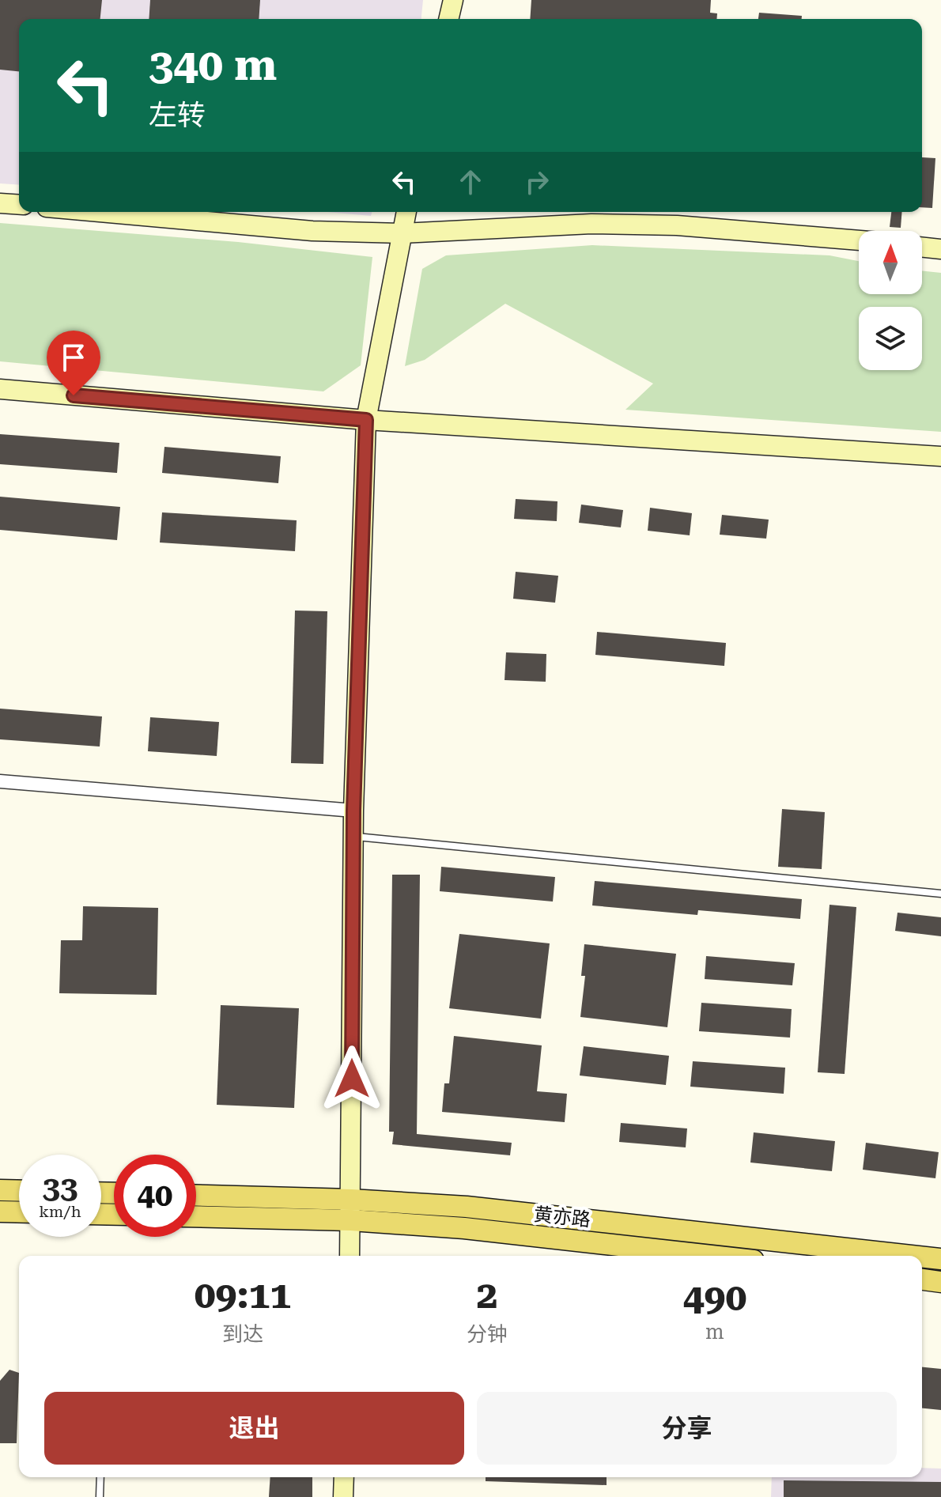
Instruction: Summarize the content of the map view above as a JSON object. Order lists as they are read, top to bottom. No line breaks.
{"streets":{"main road":["黄亦路"]},"north":"top","page":{"turn":["340 m","左转"],"speed":"33 km/h","limit":"40","eta":["09:11","到达","2","分钟","490","m"],"buttons":["退出","分享"]}}
